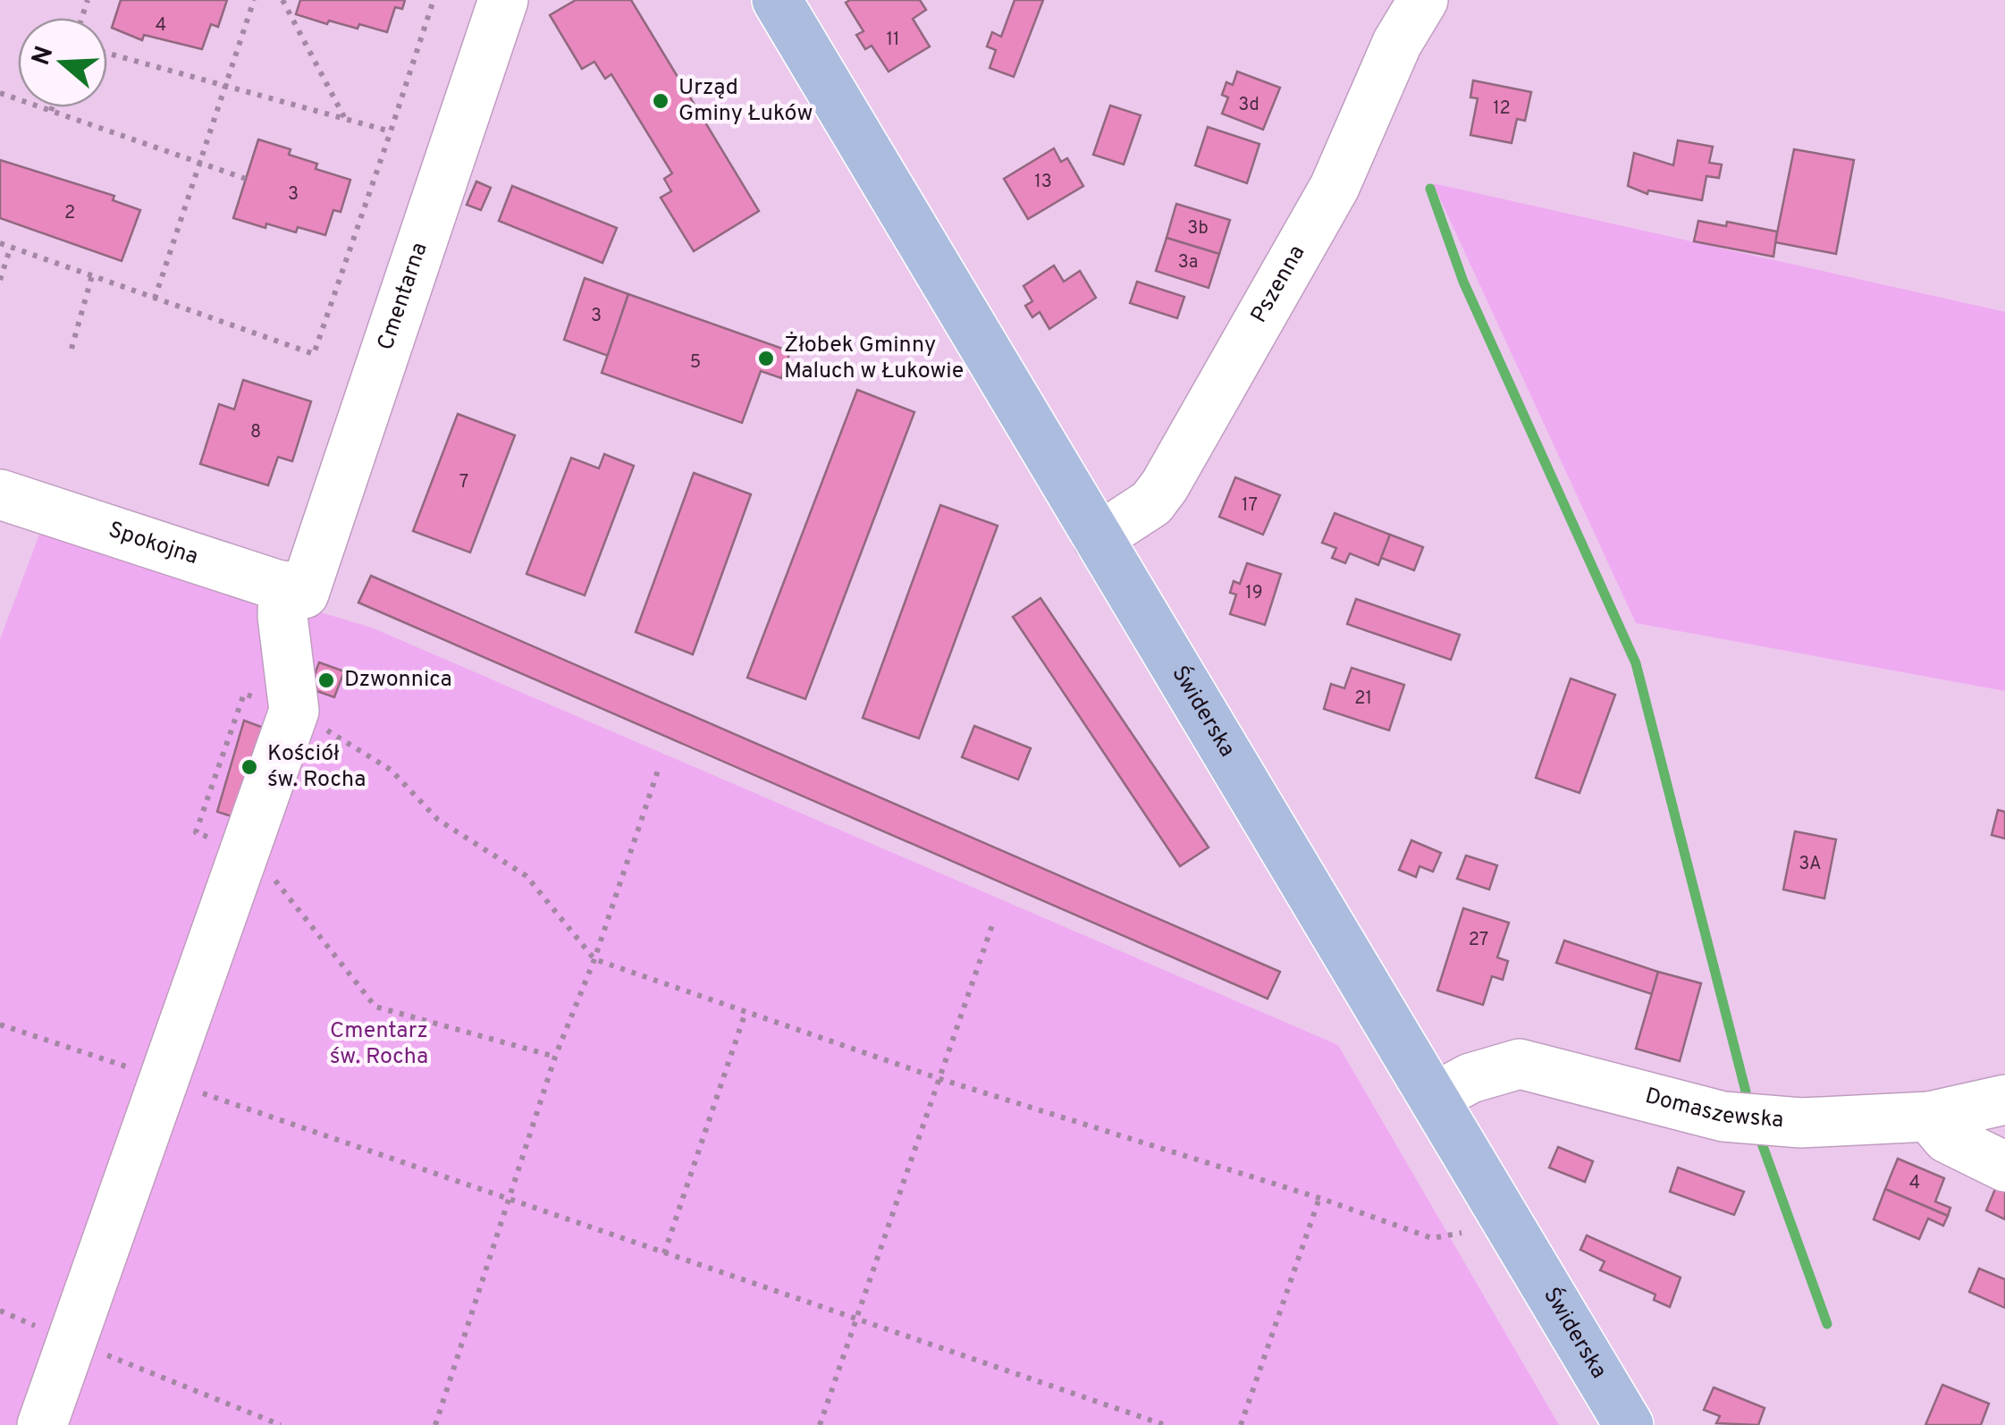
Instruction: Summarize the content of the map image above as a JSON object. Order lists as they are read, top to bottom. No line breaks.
{"streets":{"main road":["Świderska"],"street":["Pszenna","Cmentarna","Spokojna","Domaszewska"]},"crossings":[["Pszenna","Świderska"],["Cmentarna","Spokojna"],["Świderska","Domaszewska"]],"parks":["Cmentarz św. Rocha"],"places":["Urząd Gminy Łuków","Żłobek Gminny Maluch w Łukowie","Dzwonnica","Kościół św. Rocha"],"house_numbers":["4","11","3d","12","13","3","2","3b","3a","3","5","8","7","17","19","21","3A","27","4"],"north":"left"}
